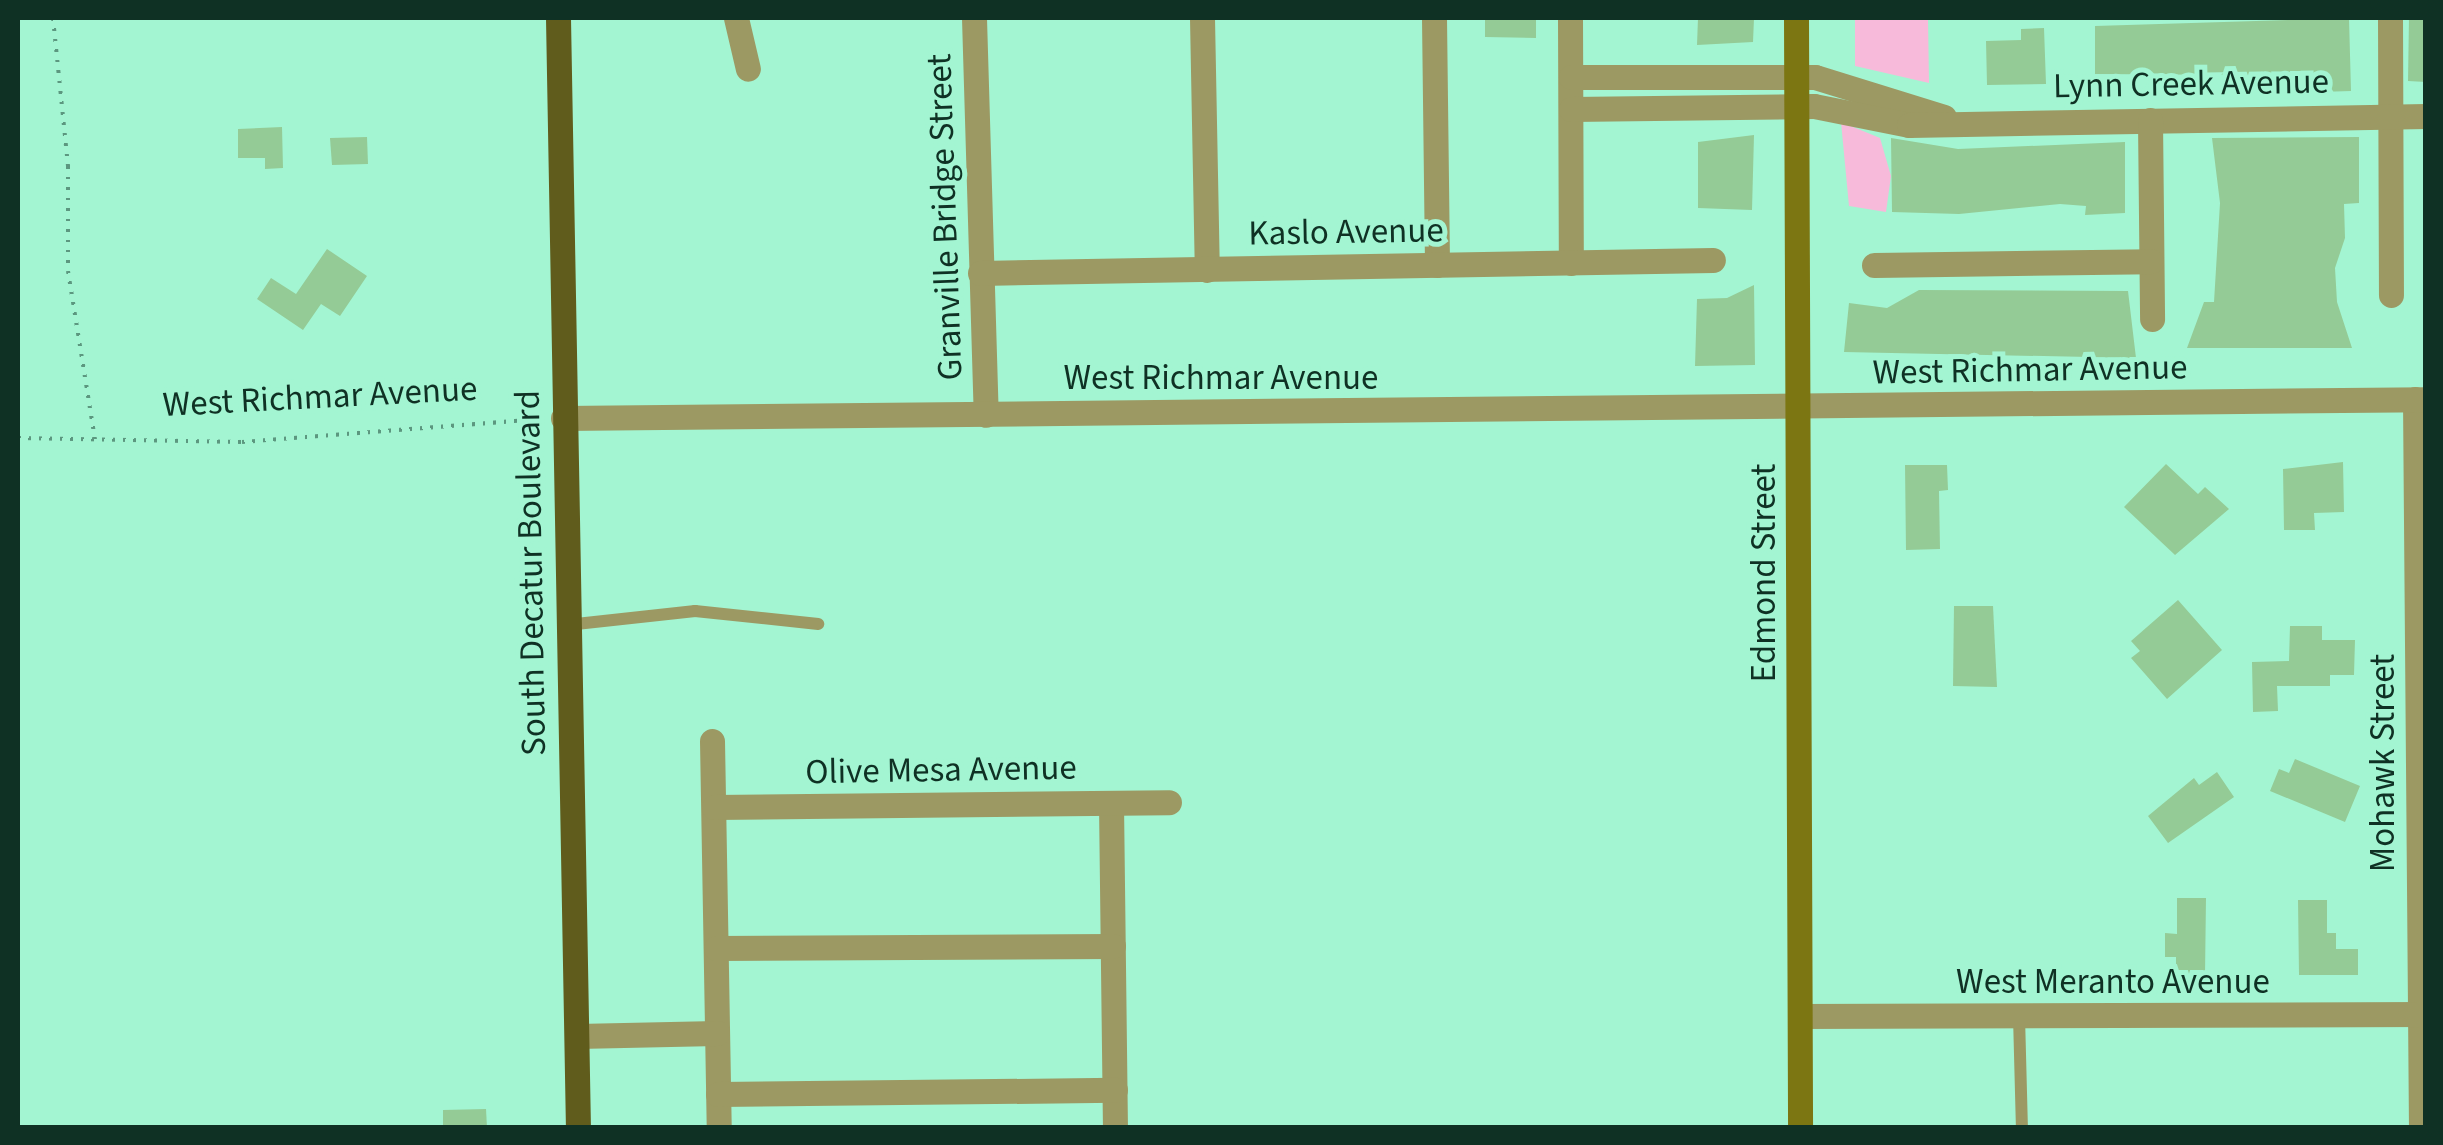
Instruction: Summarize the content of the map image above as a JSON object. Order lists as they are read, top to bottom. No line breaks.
{"streets":{"main road":["South Decatur Boulevard"],"street":["Lynn Creek Avenue","Granville Bridge Street","Kaslo Avenue","West Richmar Avenue","Edmond Street","Mohawk Street","Olive Mesa Avenue","West Meranto Avenue"]},"crossings":[["Lynn Creek Avenue","Edmond Street"],["Granville Bridge Street","Kaslo Avenue"],["Granville Bridge Street","West Richmar Avenue"],["West Richmar Avenue","South Decatur Boulevard"],["West Richmar Avenue","Edmond Street"],["West Richmar Avenue","Mohawk Street"],["Edmond Street","West Meranto Avenue"],["Mohawk Street","West Meranto Avenue"]]}
